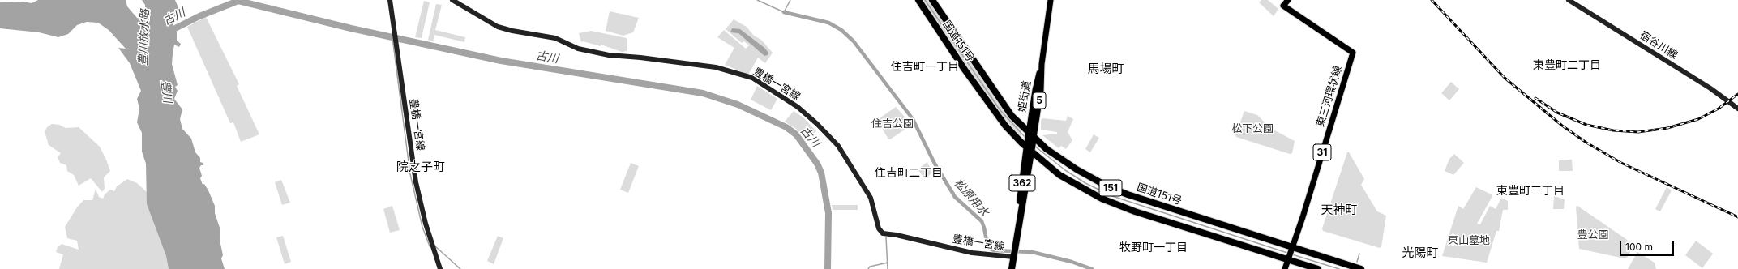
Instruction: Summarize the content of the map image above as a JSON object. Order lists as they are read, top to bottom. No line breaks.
{"streets":{"highway":["国道151号","362","151"],"main road":["宿谷川線","豊橋一宮線","姫街道","東三河環状線","5","31"]},"crossings":[["国道151号","姫街道"],["国道151号","東三河環状線"],["国道151号","362"],["豊橋一宮線","362"],["姫街道","362"]],"districts":["東豊町二丁目","住吉町一丁目","馬場町","院之子町","住吉町二丁目","東豊町三丁目","天神町","牧野町一丁目","光陽町"],"water":["古川","豊川放水路","豊川","松原用水"],"parks":["住吉公園","松下公園","豊公園","東山墓地"],"scale_bar":"100 m"}
